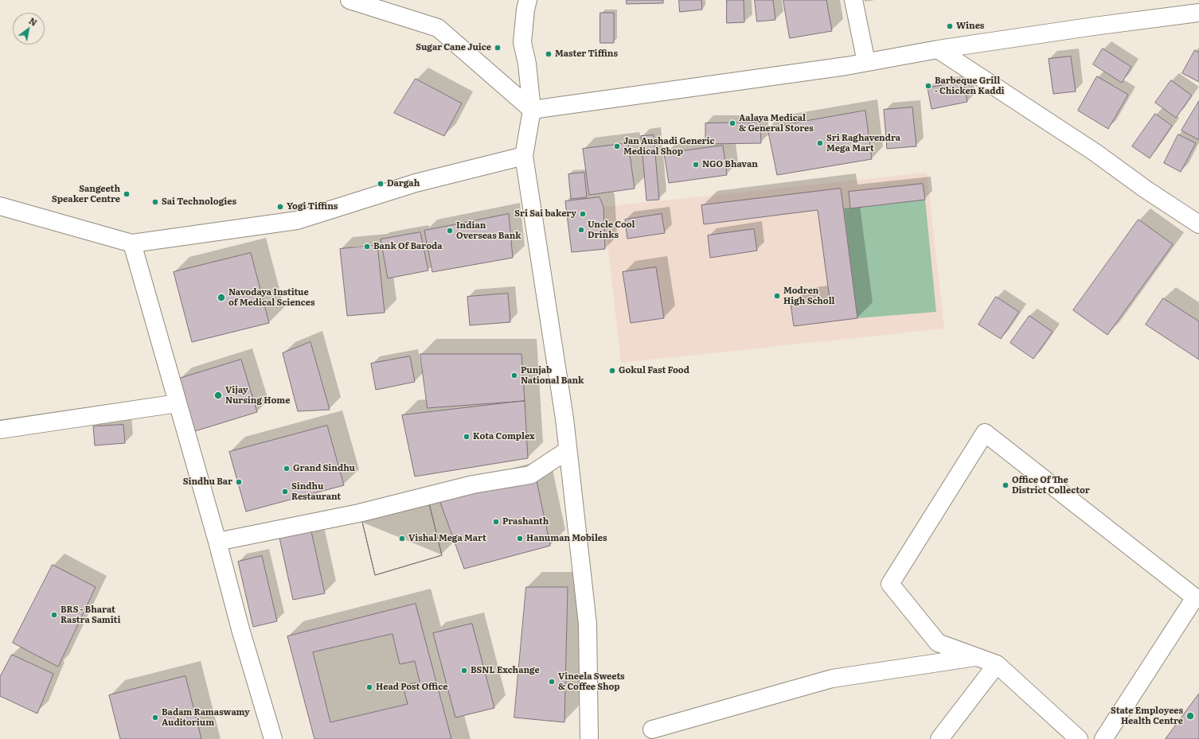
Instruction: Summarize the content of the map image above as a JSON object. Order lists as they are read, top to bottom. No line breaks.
{"places":["Wines","Sugar Cane Juice","Master Tiffins","Barbeque Grill - Chicken Kaddi","Aalaya Medical & General Stores","Sri Raghavendra Mega Mart","Jan Aushadi Generic Medical Shop","NGO Bhavan","Dargah","Sangeeth Speaker Centre","Sai Technologies","Yogi Tiffins","Sri Sai bakery","Uncle Cool Drinks","Indian Overseas Bank","Bank Of Baroda","Modren High Scholl","Navodaya Institue of Medical Sciences","Gokul Fast Food","Punjab National Bank","Vijay Nursing Home","Kota Complex","Grand Sindhu","Sindhu Bar","Office Of The District Collector","Sindhu Restaurant","Prashanth","Vishal Mega Mart","Hanuman Mobiles","BRS - Bharat Rastra Samiti","BSNL Exchange","Vineela Sweets & Coffee Shop","Head Post Office","State Employees Health Centre","Badam Ramaswamy Auditorium"],"north":"top right"}
